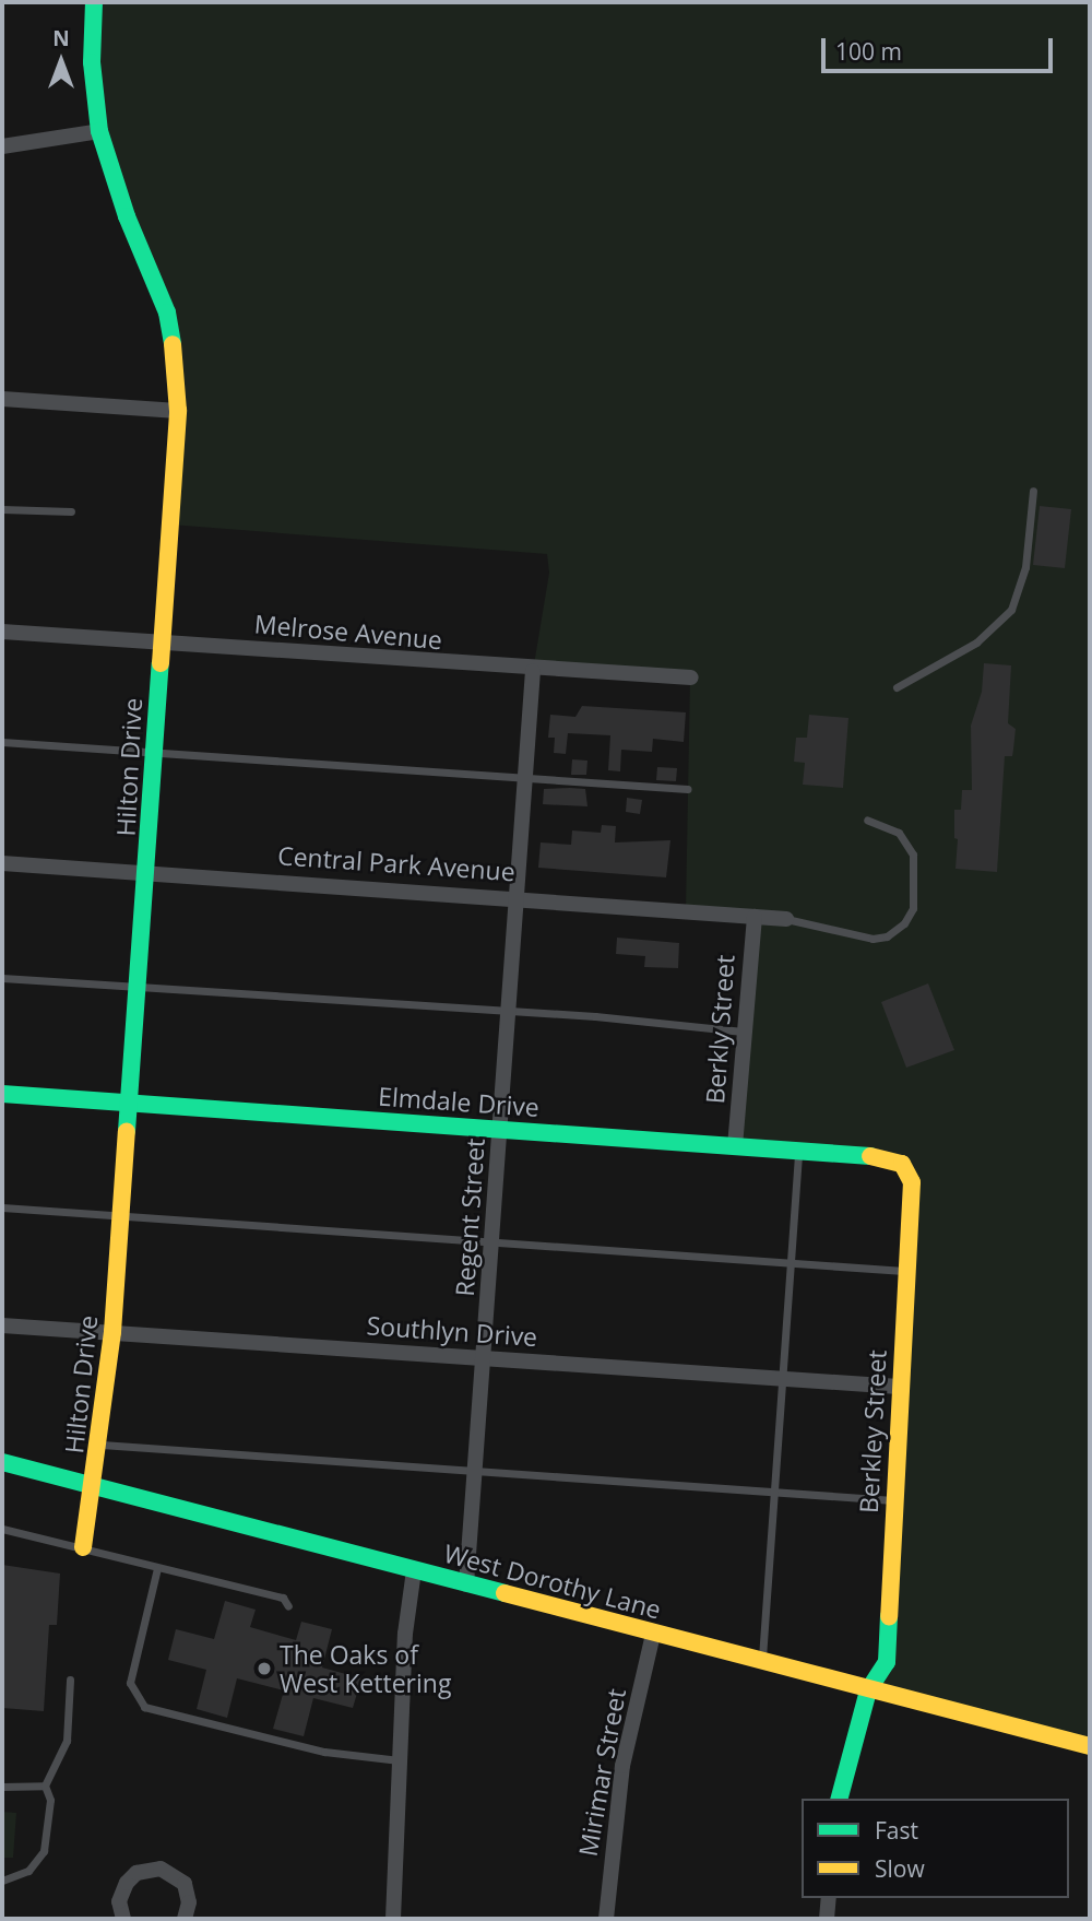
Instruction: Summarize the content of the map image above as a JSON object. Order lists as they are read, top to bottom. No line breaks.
{"streets":{"street":["Melrose Avenue","Hilton Drive","Central Park Avenue","Berkly Street","Elmdale Drive","Regent Street","Southlyn Drive","Berkley Street","West Dorothy Lane","Mirimar Street"]},"crossings":[["Melrose Avenue","Hilton Drive"],["Melrose Avenue","Regent Street"],["Hilton Drive","Central Park Avenue"],["Hilton Drive","Elmdale Drive"],["Hilton Drive","Southlyn Drive"],["Hilton Drive","West Dorothy Lane"],["Central Park Avenue","Berkly Street"],["Central Park Avenue","Regent Street"],["Berkly Street","Elmdale Drive"],["Elmdale Drive","Regent Street"],["Elmdale Drive","Berkley Street"],["Regent Street","Southlyn Drive"],["Regent Street","West Dorothy Lane"],["Southlyn Drive","Berkley Street"],["Berkley Street","West Dorothy Lane"],["West Dorothy Lane","Mirimar Street"]],"places":["The Oaks of West Kettering"],"legend":["Fast","Slow"],"scale_bar":"100 m","north":"top"}
